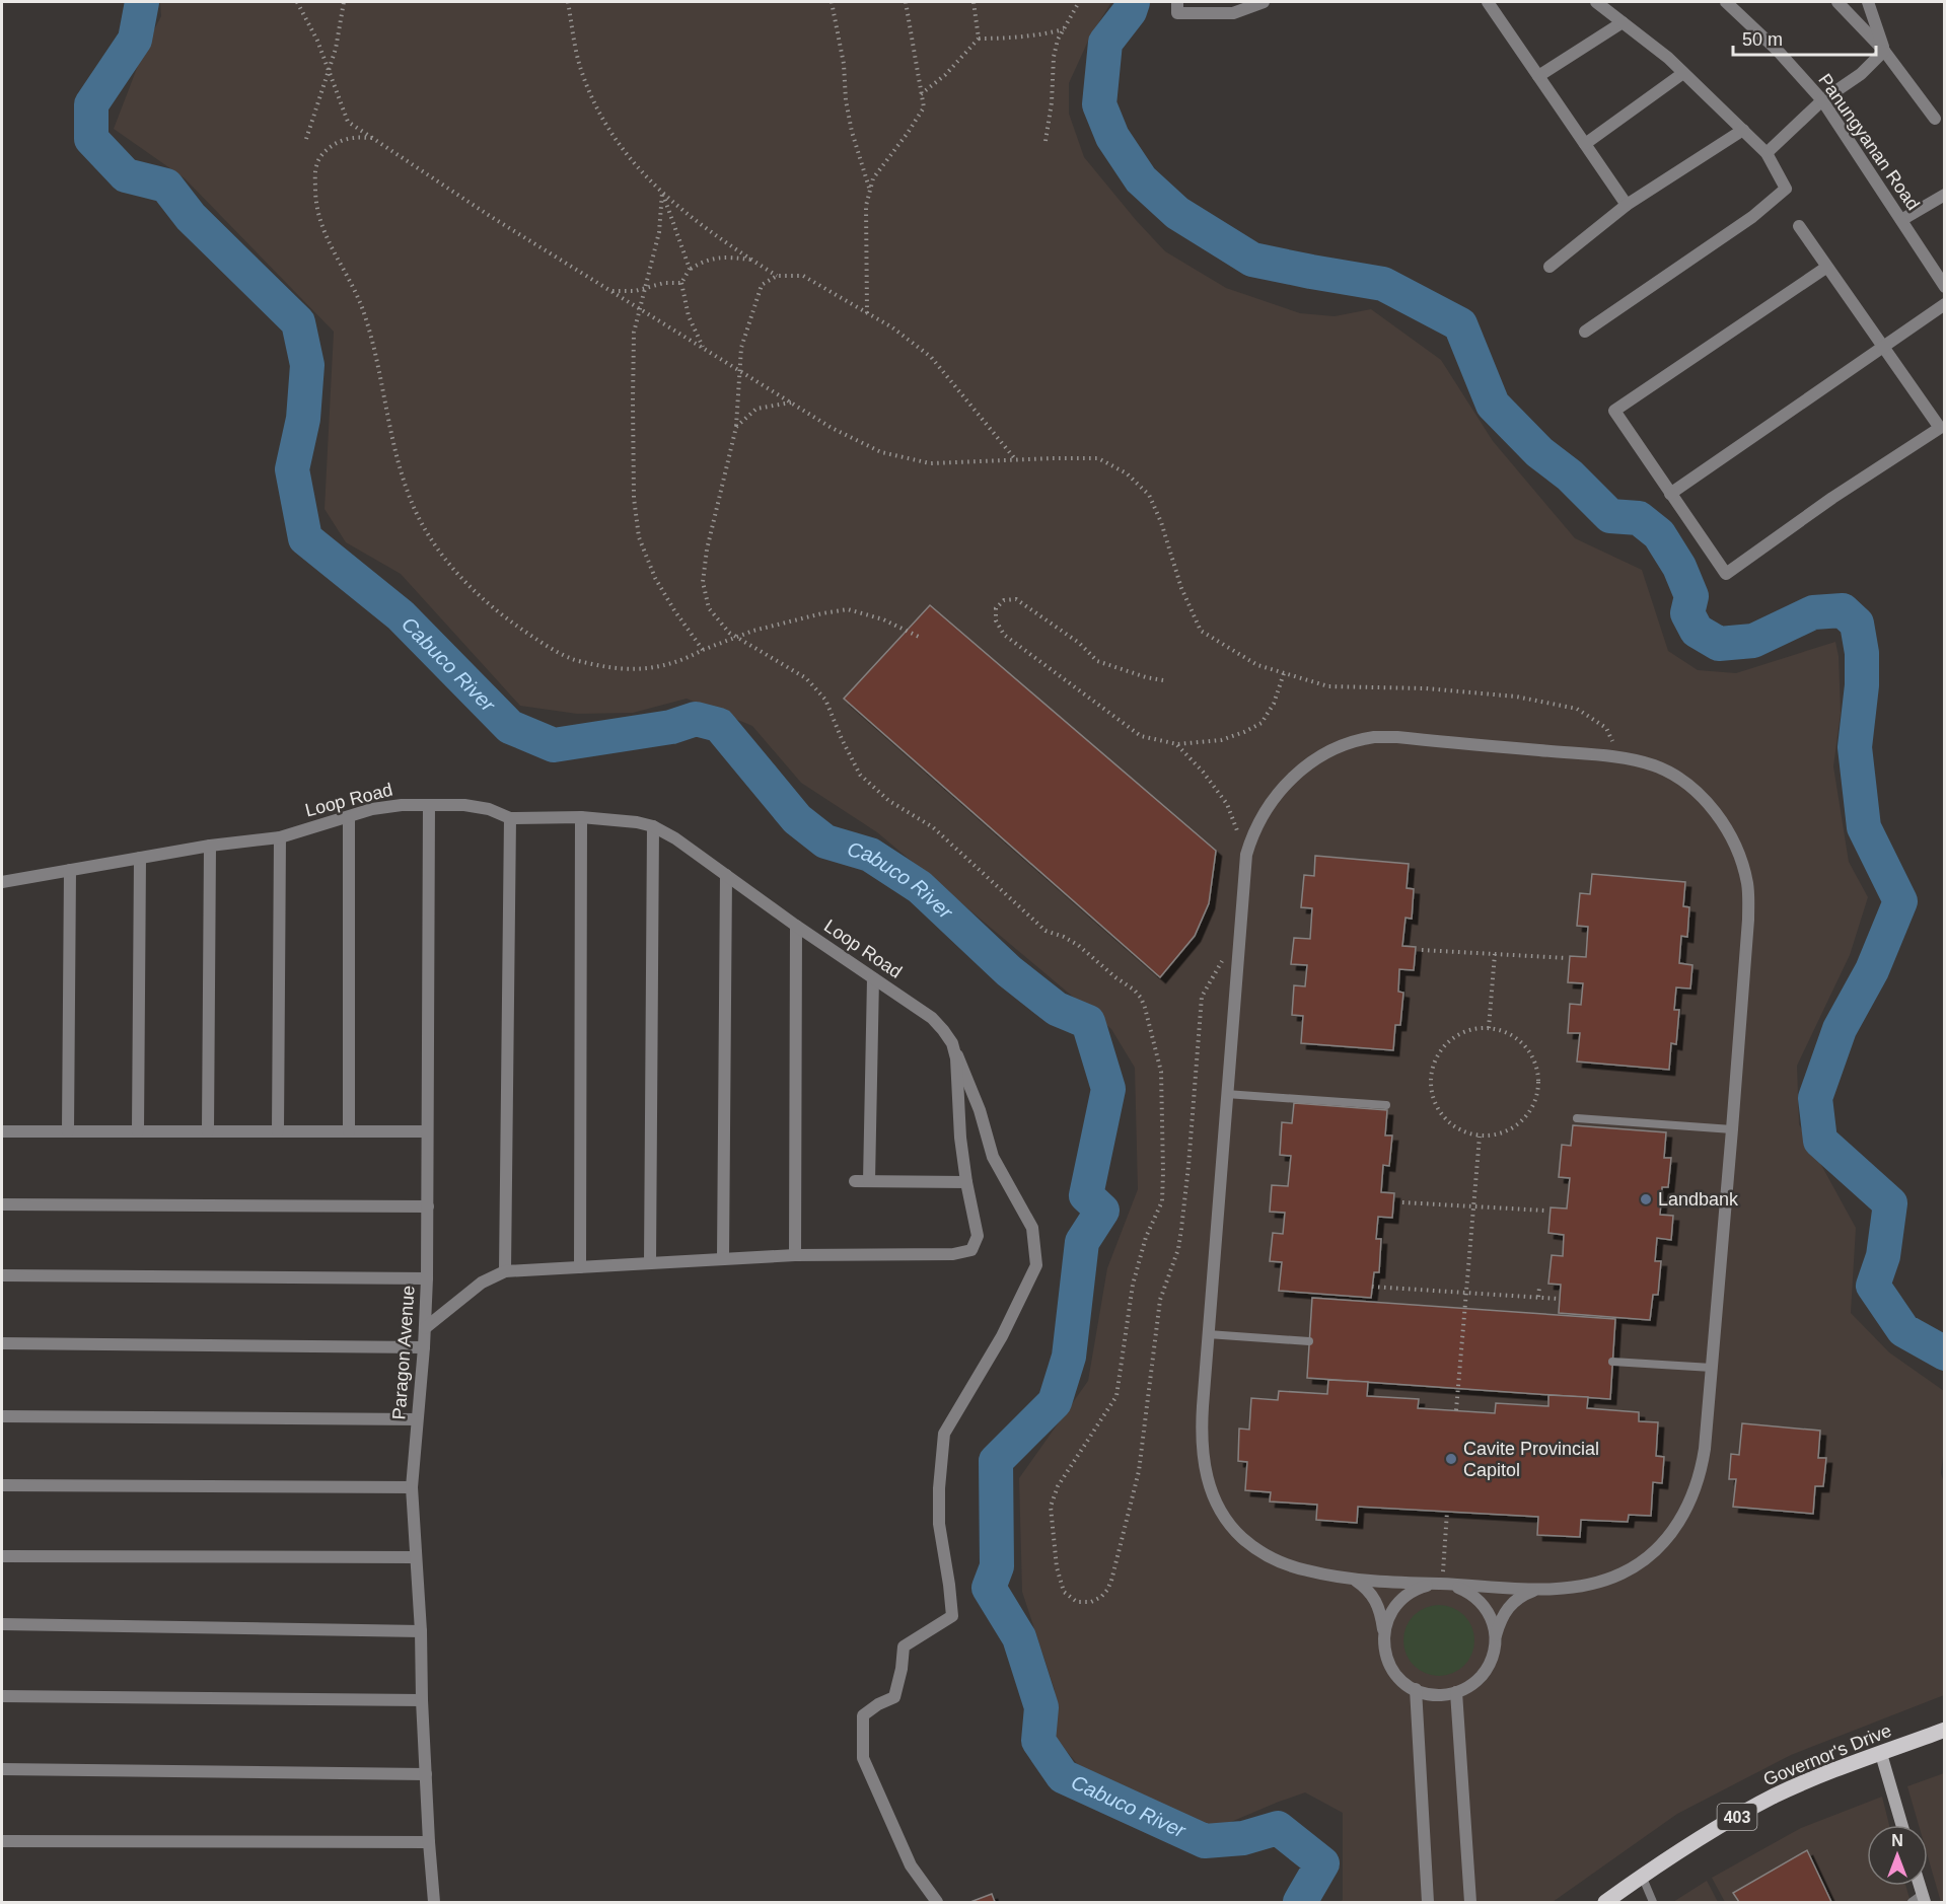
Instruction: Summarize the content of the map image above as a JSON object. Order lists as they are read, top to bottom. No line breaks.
{"streets":{"main road":["Governor's Drive","403"],"street":["Panungyanan Road","Loop Road","Paragon Avenue"]},"crossings":[["Loop Road","Paragon Avenue"]],"water":["Cabuco River"],"places":["Landbank","Cavite Provincial Capitol"],"scale_bar":"50 m","north":"top"}
